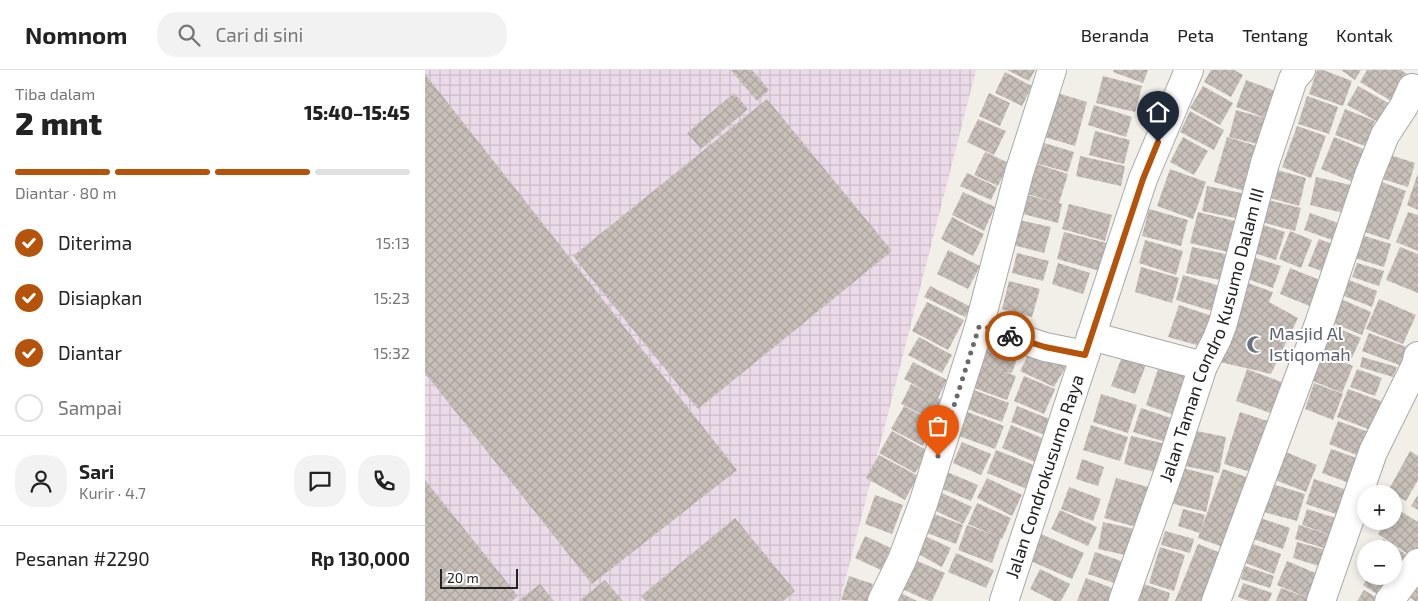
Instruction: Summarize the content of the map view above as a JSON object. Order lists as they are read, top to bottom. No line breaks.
{"streets":{"street":["Jalan Taman Condro Kusumo Dalam III","Jalan Condrokusumo Raya"]},"places":{"mosque":["Masjid Al Istiqomah"]},"scale_bar":"20 m","page":{"header":"Nomnom","search":"Cari di sini","nav":["Beranda","Peta","Tentang","Kontak"],"heading":["2 mnt","Tiba dalam","15:40–15:45"],"panel":["Sari","Kurir · 4.7","Pesanan #2290","Rp 130,000"],"bar":"Diantar · 80 m","list":[["Diterima","15:13"],["Disiapkan","15:23"],["Diantar","15:32"],"Sampai"],"map_buttons":["+","−"],"scale":"20 m"}}
